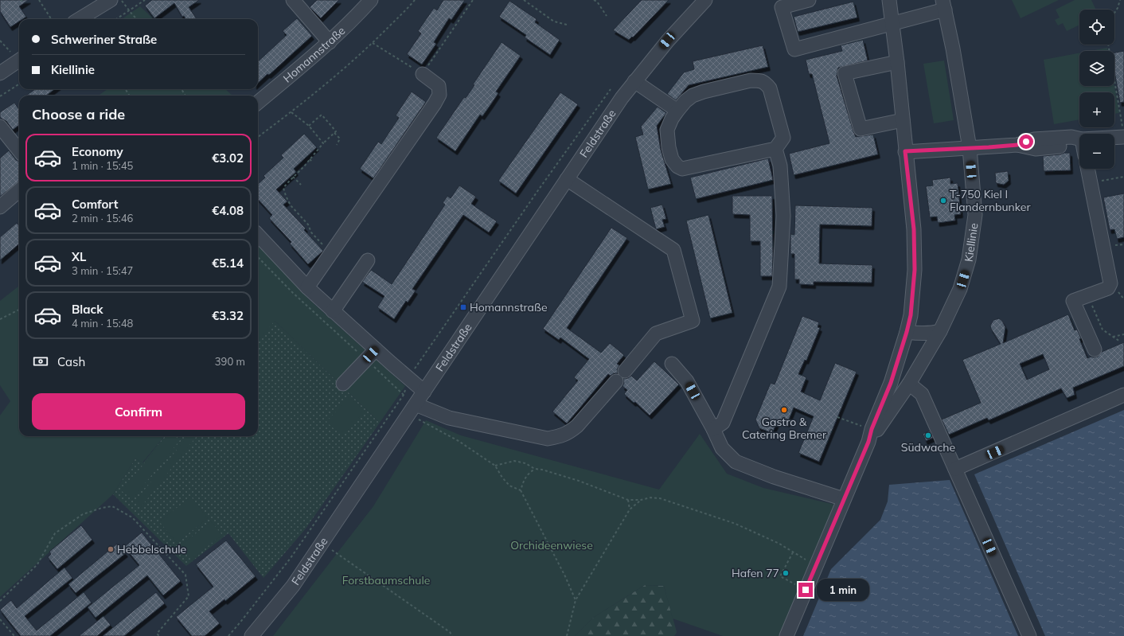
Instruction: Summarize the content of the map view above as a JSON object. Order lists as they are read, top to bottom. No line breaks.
{"streets":{"street":["Homannstraße","Feldstraße","Kiellinie"]},"parks":["Orchideenwiese","Forstbaumschule"],"places":{"other":["T-750 Kiel I Flandernbunker","Gastro & Catering Bremer","Südwache","Hebbelschule","Hafen 77"],"transit":["Homannstraße"]},"page":{"map_buttons":["+","−"],"banner":["Schweriner Straße","Kiellinie"],"heading":"Choose a ride","list":[{"name":"Economy","note":"1 min · 15:45","value":"€3.02"},{"name":"Comfort","note":"2 min · 15:46","value":"€4.08"},{"name":"XL","note":"3 min · 15:47","value":"€5.14"},{"name":"Black","note":"4 min · 15:48","value":"€3.32"}],"pay":["Cash","390 m"],"buttons":"Confirm","bubble":"1 min"}}
